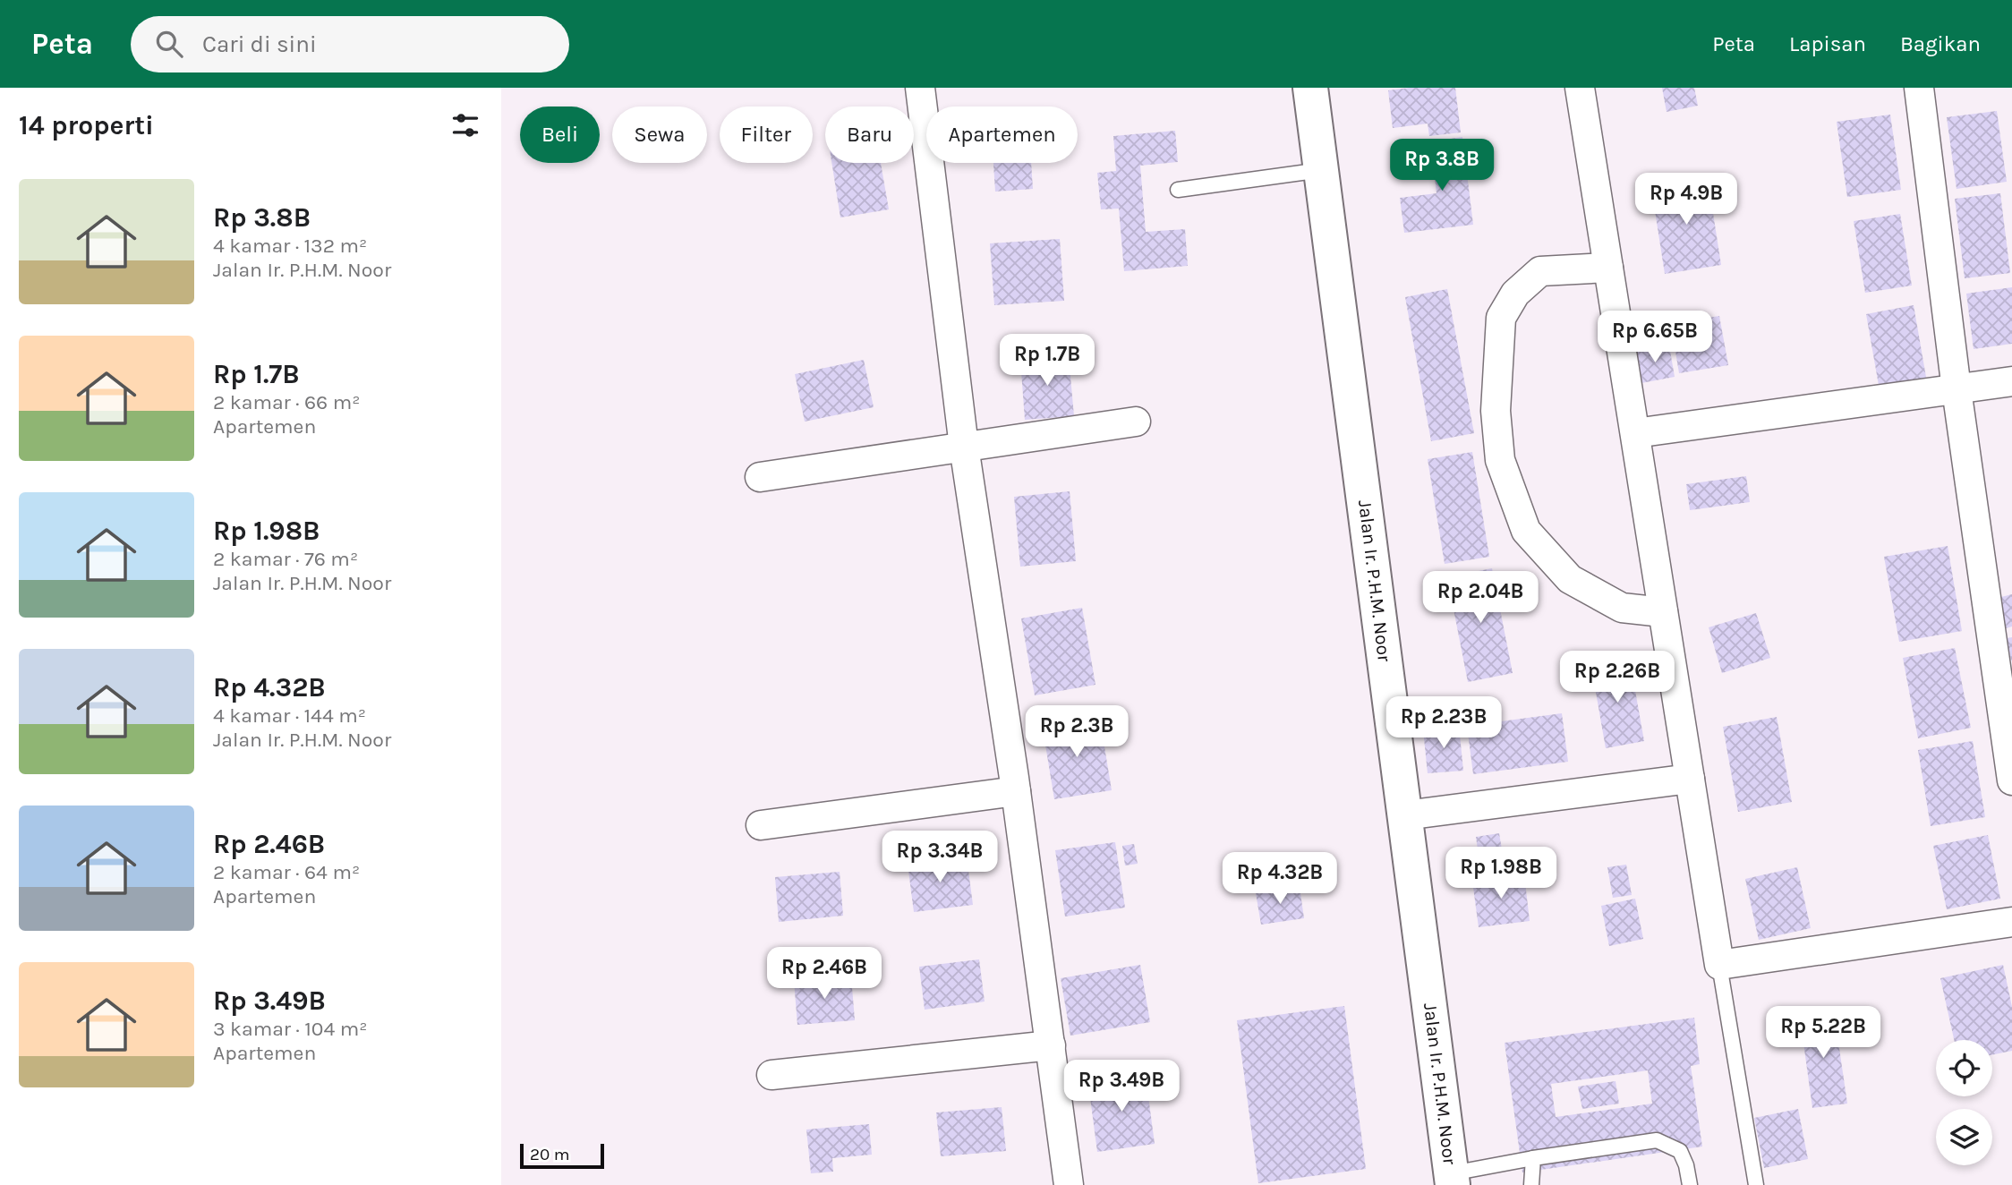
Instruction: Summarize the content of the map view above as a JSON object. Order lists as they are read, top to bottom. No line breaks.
{"streets":{"main road":["Jalan Ir. P.H.M. Noor"]},"scale_bar":"20 m","page":{"header":"Peta","search":"Cari di sini","nav":["Peta","Lapisan","Bagikan"],"heading":"14 properti","chip":["Beli","Sewa","Filter","Baru","Apartemen"],"price":["Rp 3.8B","Rp 4.9B","Rp 6.65B","Rp 1.7B","Rp 2.04B","Rp 2.26B","Rp 2.23B","Rp 2.3B","Rp 3.34B","Rp 1.98B","Rp 4.32B","Rp 2.46B","Rp 5.22B","Rp 3.49B"],"list":[{"name":"Rp 3.8B","note":"4 kamar · 132 m² · Jalan Ir. P.H.M. Noor"},{"name":"Rp 1.7B","note":"2 kamar · 66 m² · Apartemen"},{"name":"Rp 1.98B","note":"2 kamar · 76 m² · Jalan Ir. P.H.M. Noor"},{"name":"Rp 4.32B","note":"4 kamar · 144 m² · Jalan Ir. P.H.M. Noor"},{"name":"Rp 2.46B","note":"2 kamar · 64 m² · Apartemen"},{"name":"Rp 3.49B","note":"3 kamar · 104 m² · Apartemen"}],"scale":"20 m"}}
